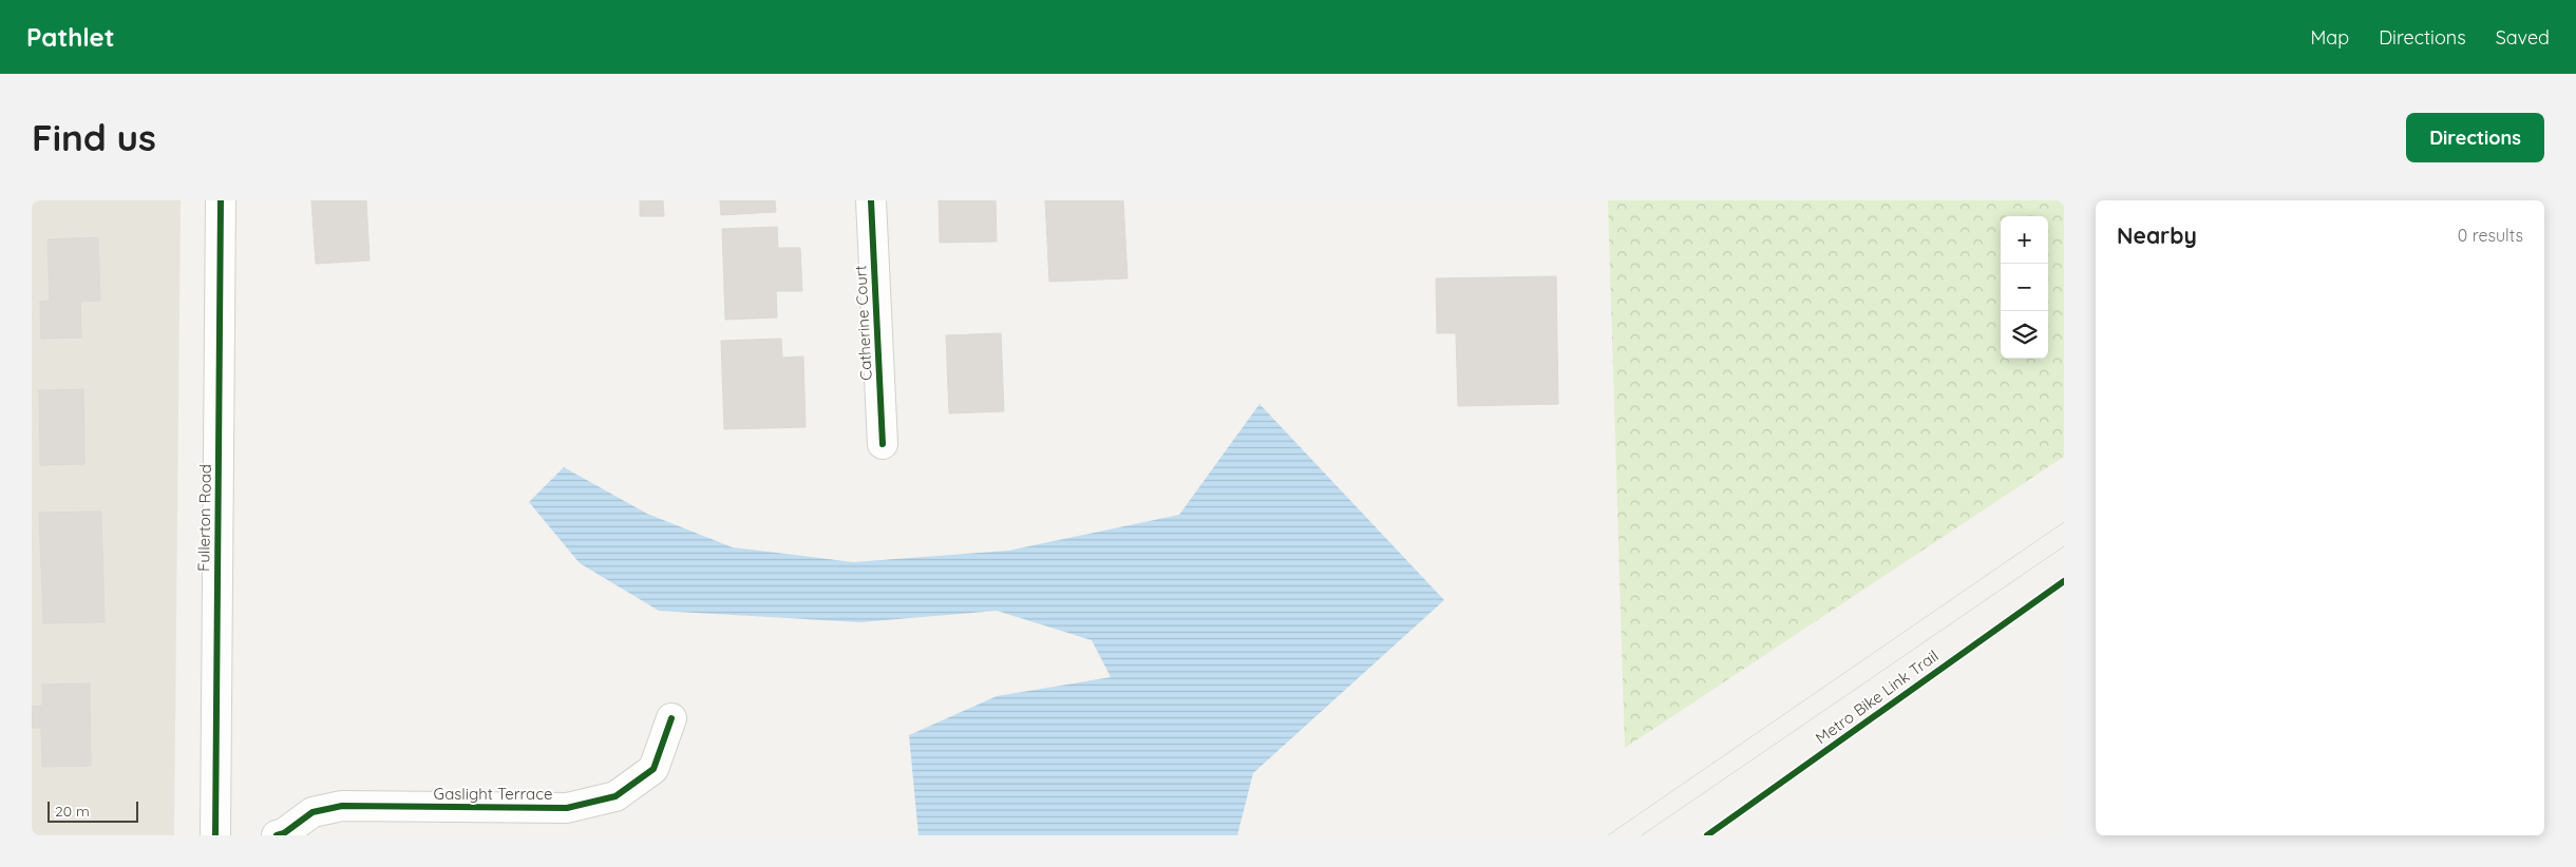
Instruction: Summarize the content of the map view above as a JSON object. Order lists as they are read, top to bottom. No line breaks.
{"streets":{"street":["Catherine Court","Fullerton Road","Gaslight Terrace"],"cycle path":["Metro Bike Link Trail"]},"scale_bar":"20 m","page":{"header":"Pathlet","nav":["Map","Directions","Saved"],"buttons":"Directions","title":"Find us","heading":["Nearby","0 results"],"map_buttons":["+","−"],"scale":"20 m"}}
